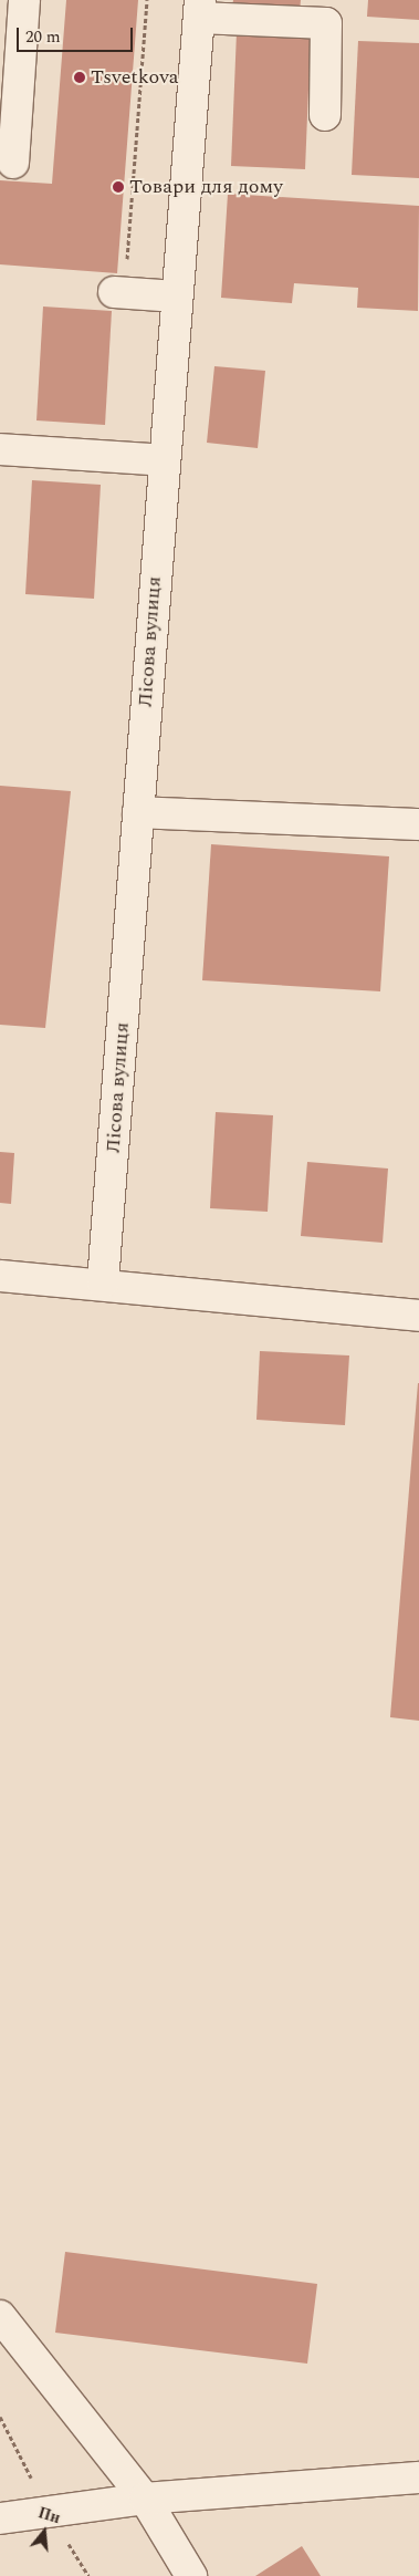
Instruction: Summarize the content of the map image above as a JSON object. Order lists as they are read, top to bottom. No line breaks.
{"streets":{"street":["Лісова вулиця"]},"places":["Tsvetkova","Товари для дому"],"scale_bar":"20 m","north":"top"}
